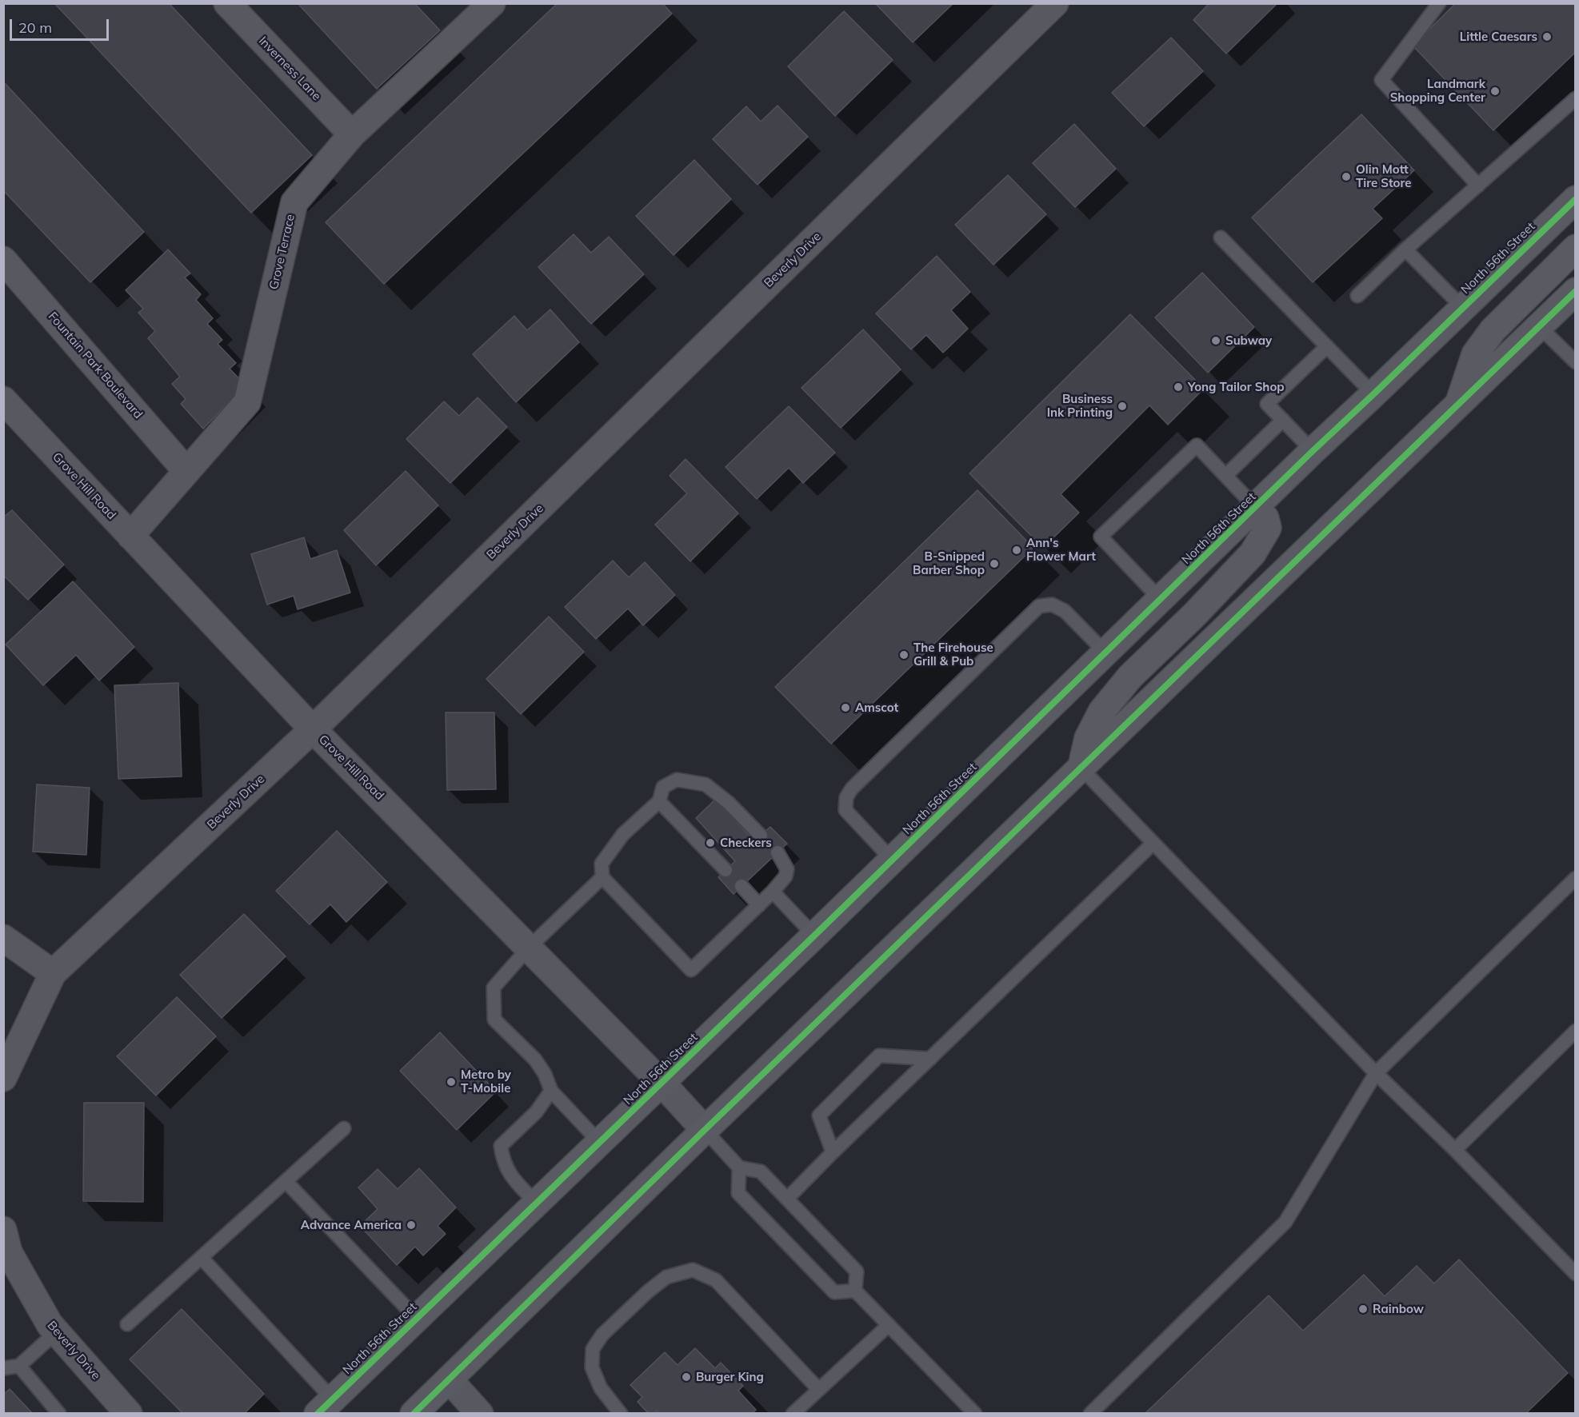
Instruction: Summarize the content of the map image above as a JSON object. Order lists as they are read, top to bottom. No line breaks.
{"streets":{"main road":["North 56th Street"],"street":["Inverness Lane","Grove Terrace","Beverly Drive","Fountain Park Boulevard","Grove Hill Road"]},"crossings":[["Inverness Lane","Grove Terrace"],["Grove Terrace","Fountain Park Boulevard"],["Grove Terrace","Grove Hill Road"],["North 56th Street","Grove Hill Road"],["Beverly Drive","Grove Hill Road"]],"places":["Little Caesars","Landmark Shopping Center","Olin Mott Tire Store","Subway","Yong Tailor Shop","Business Ink Printing","Ann's Flower Mart","B-Snipped Barber Shop","The Firehouse Grill & Pub","Amscot","Checkers","Metro by T-Mobile","Advance America","Rainbow","Burger King"],"scale_bar":"20 m"}
